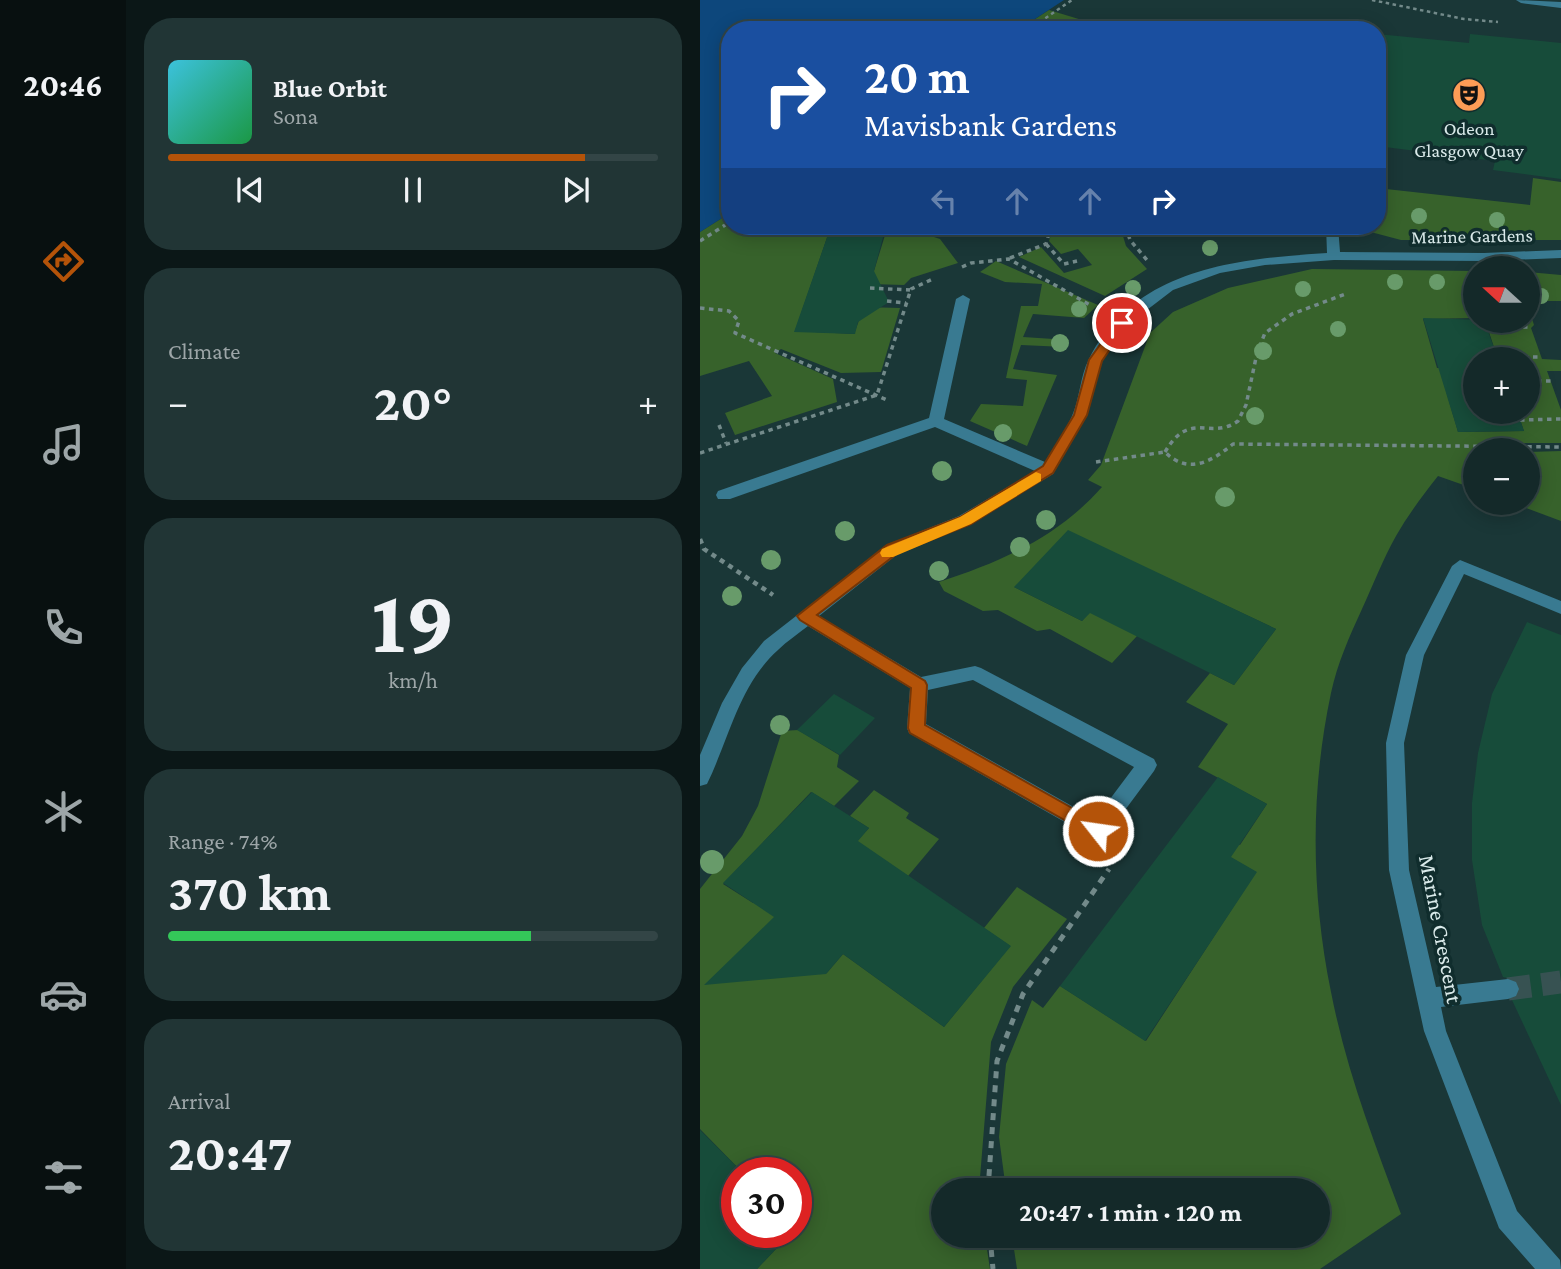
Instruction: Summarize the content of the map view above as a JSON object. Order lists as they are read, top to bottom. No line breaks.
{"streets":{"street":["Marine Gardens","Marine Crescent"]},"places":{"theatre":["Odeon Glasgow Quay"]},"north":"left","page":{"tabs":"20:46","turn":["20 m","Mavisbank Gardens"],"song":["Blue Orbit","Sona"],"map_buttons":["+","−"],"tile":["Climate",["19","km/h"],["Range · 74%","370 km"],["Arrival","20:47"]],"heat":["−","20°","+"],"limit":"30","trip":"20:47 · 1 min · 120 m"}}
